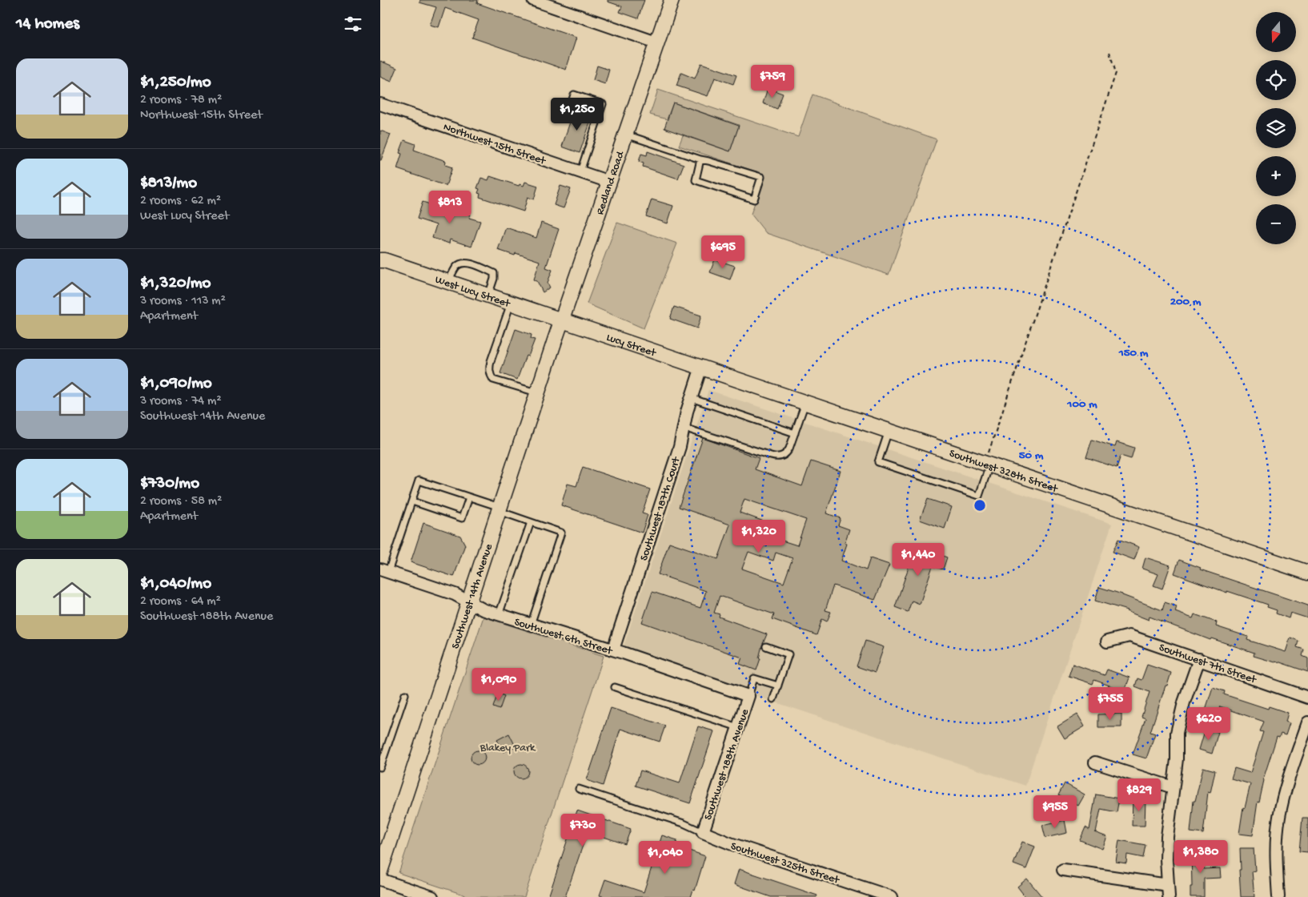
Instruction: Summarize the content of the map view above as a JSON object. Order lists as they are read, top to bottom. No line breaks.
{"streets":{"street":["Northwest 15th Street","Redland Road","West Lucy Street","Lucy Street","Southwest 328th Street","Southwest 187th Court","Southwest 14th Avenue","Southwest 6th Street","Southwest 7th Street","Southwest 188th Avenue","Southwest 325th Street"]},"crossings":[["Northwest 15th Street","Redland Road"],["Redland Road","West Lucy Street"],["Redland Road","Lucy Street"],["Redland Road","Southwest 14th Avenue"],["West Lucy Street","Lucy Street"],["West Lucy Street","Southwest 14th Avenue"],["Lucy Street","Southwest 328th Street"],["Lucy Street","Southwest 187th Court"],["Lucy Street","Southwest 14th Avenue"],["Southwest 328th Street","Southwest 187th Court"],["Southwest 187th Court","Southwest 6th Street"],["Southwest 14th Avenue","Southwest 6th Street"],["Southwest 6th Street","Southwest 188th Avenue"],["Southwest 188th Avenue","Southwest 325th Street"]],"parks":["Blakey Park"],"north":"bottom","page":{"heading":"14 homes","map_buttons":["+","−"],"list":[{"name":"$1,250/mo","note":"2 rooms · 78 m² · Northwest 15th Street"},{"name":"$813/mo","note":"2 rooms · 62 m² · West Lucy Street"},{"name":"$1,320/mo","note":"3 rooms · 113 m² · Apartment"},{"name":"$1,090/mo","note":"3 rooms · 74 m² · Southwest 14th Avenue"},{"name":"$730/mo","note":"2 rooms · 58 m² · Apartment"},{"name":"$1,040/mo","note":"2 rooms · 64 m² · Southwest 188th Avenue"}],"price":["$759","$1,250","$813","$695","$1,320","$1,440","$1,090","$755","$620","$829","$955","$730","$1,380","$1,040"]},"rings":["200 m","150 m","100 m","50 m"]}
